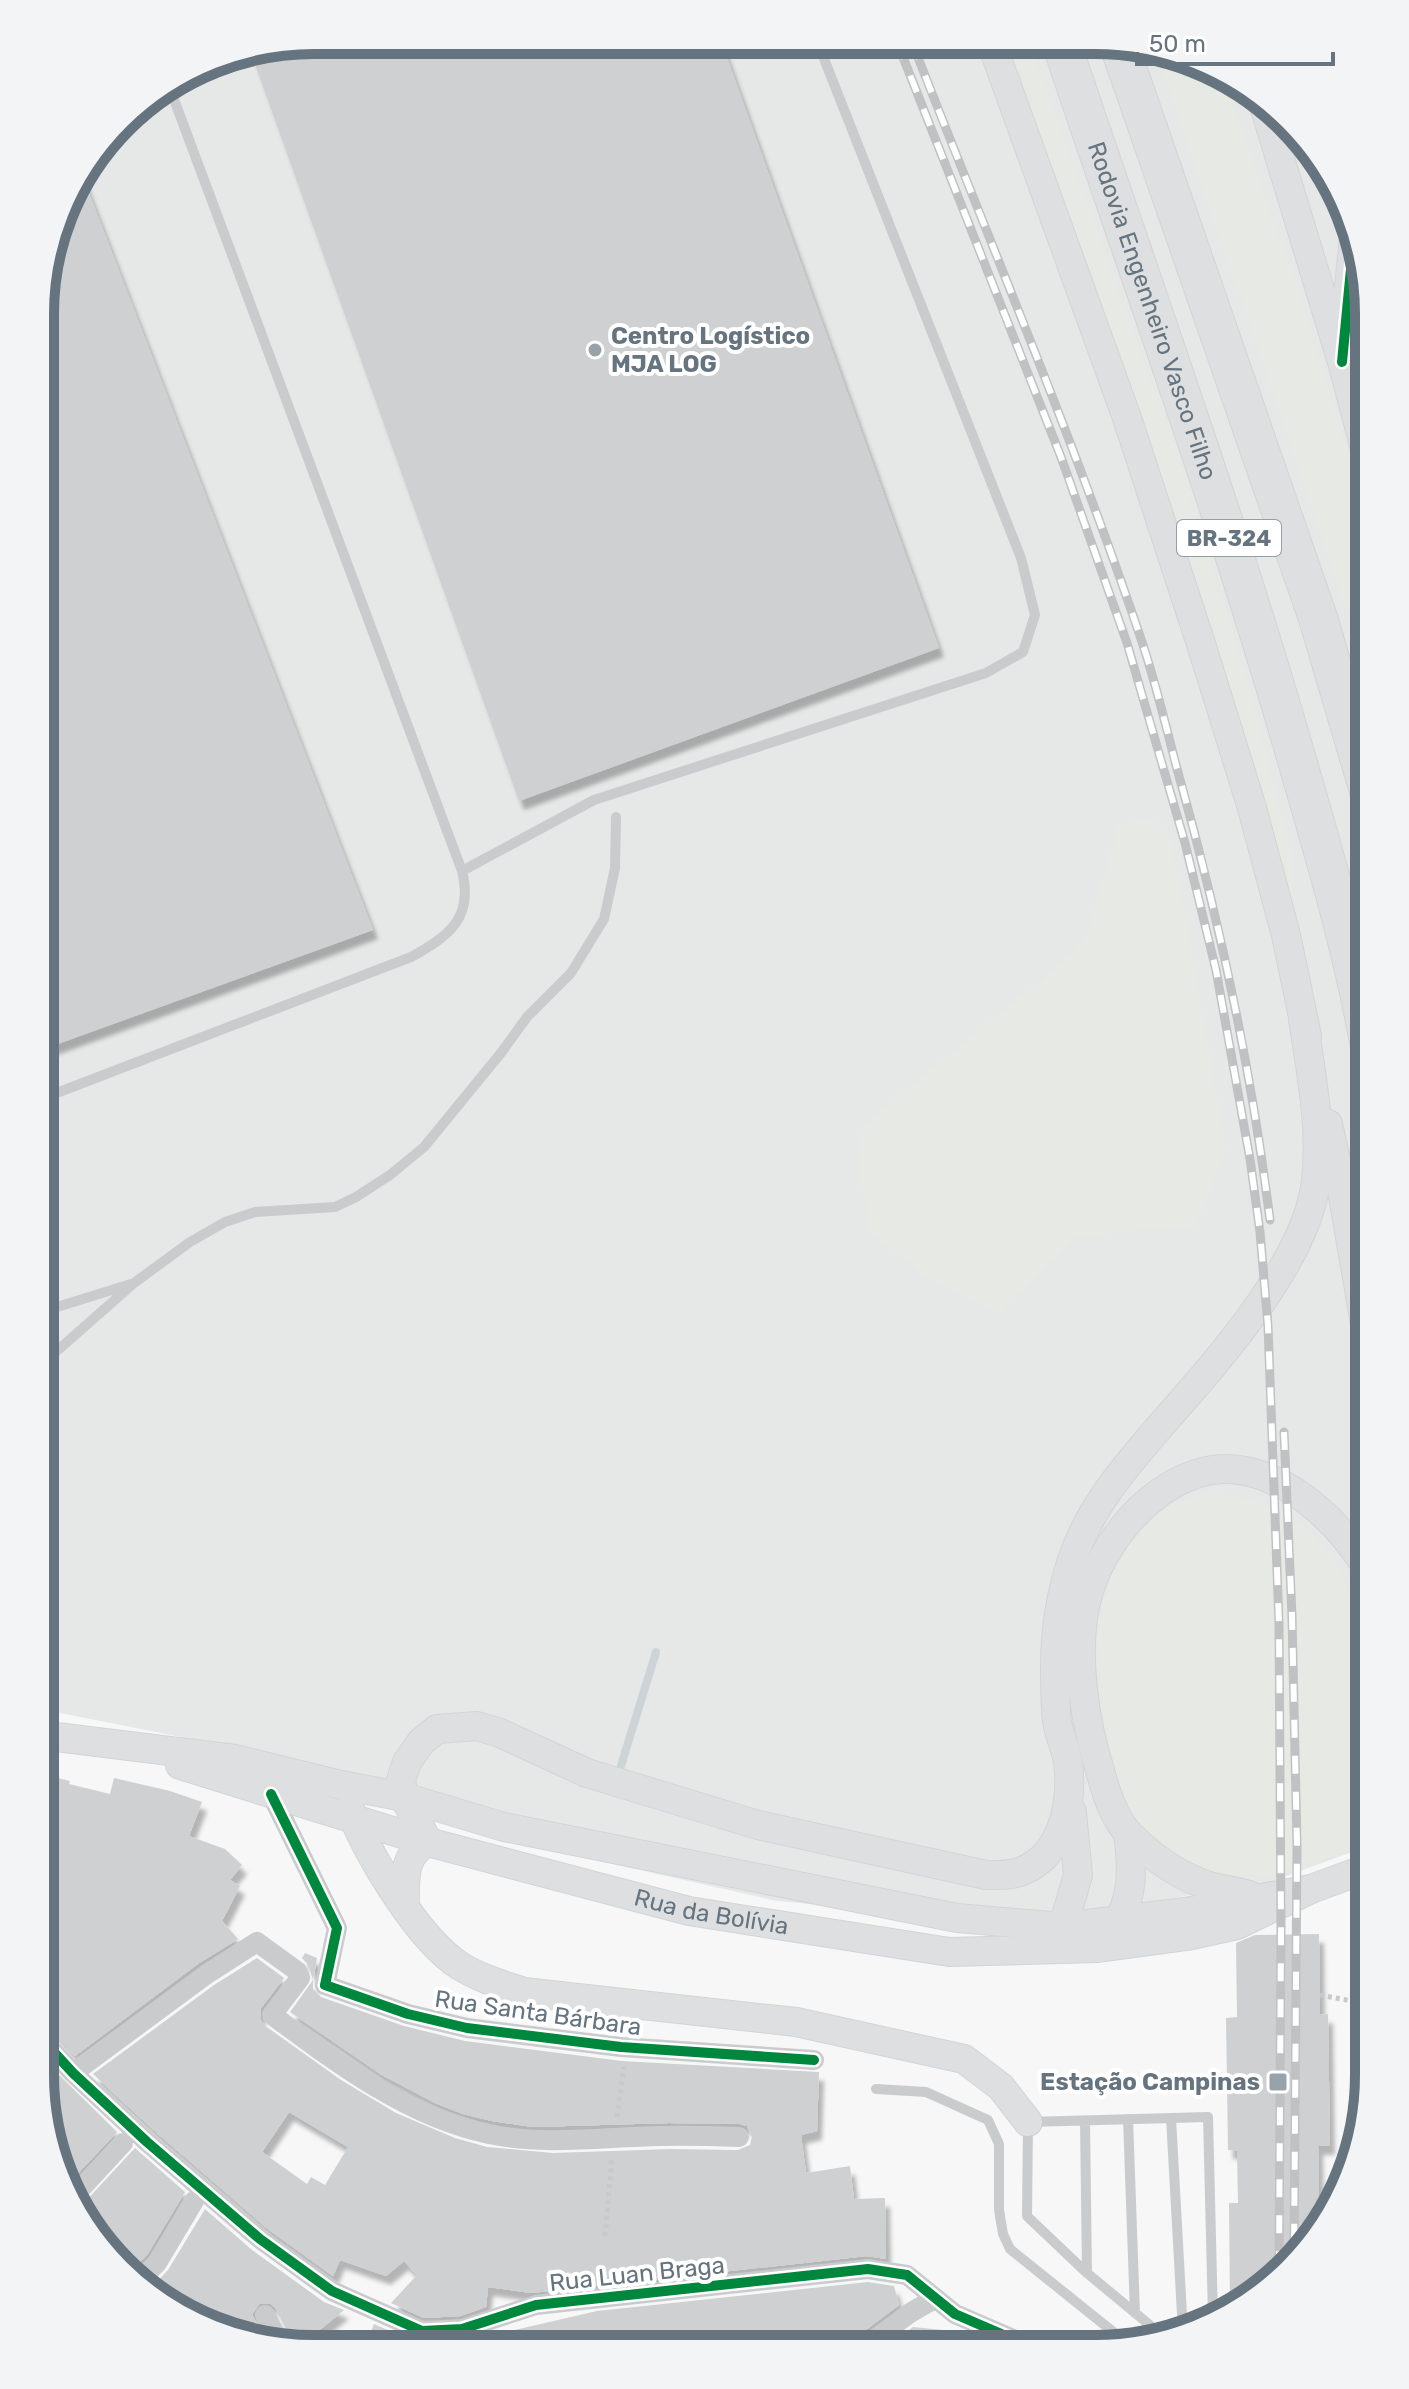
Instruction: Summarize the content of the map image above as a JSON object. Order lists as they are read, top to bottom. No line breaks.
{"streets":{"highway":["Rodovia Engenheiro Vasco Filho","BR-324"],"main road":["Rua da Bolívia"],"street":["Rua Santa Bárbara","Rua Luan Braga"]},"crossings":[["Rua da Bolívia","Rua Santa Bárbara"]],"places":{"other":["Centro Logístico MJA LOG"],"transit":["Estação Campinas"]},"scale_bar":"50 m"}
